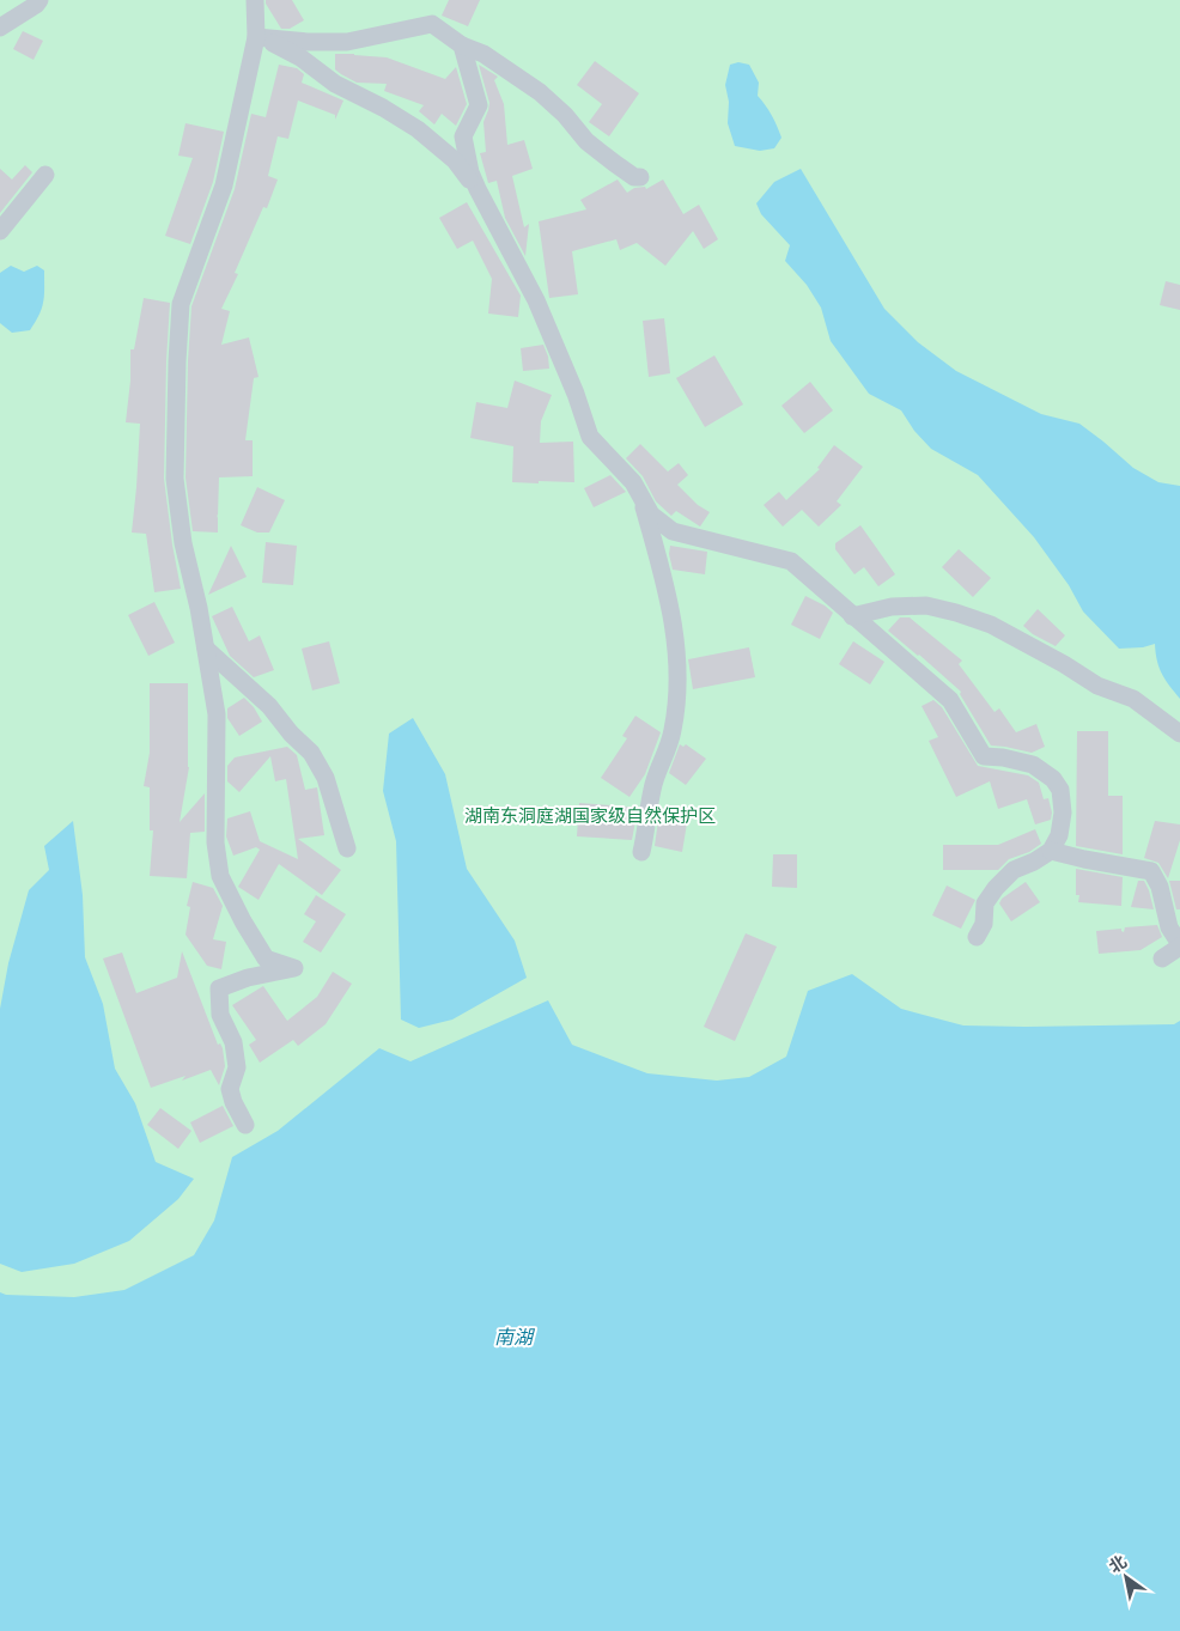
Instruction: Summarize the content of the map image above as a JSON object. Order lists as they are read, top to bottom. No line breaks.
{"water":["南湖"],"parks":["湖南东洞庭湖国家级自然保护区"],"north":"top left"}
